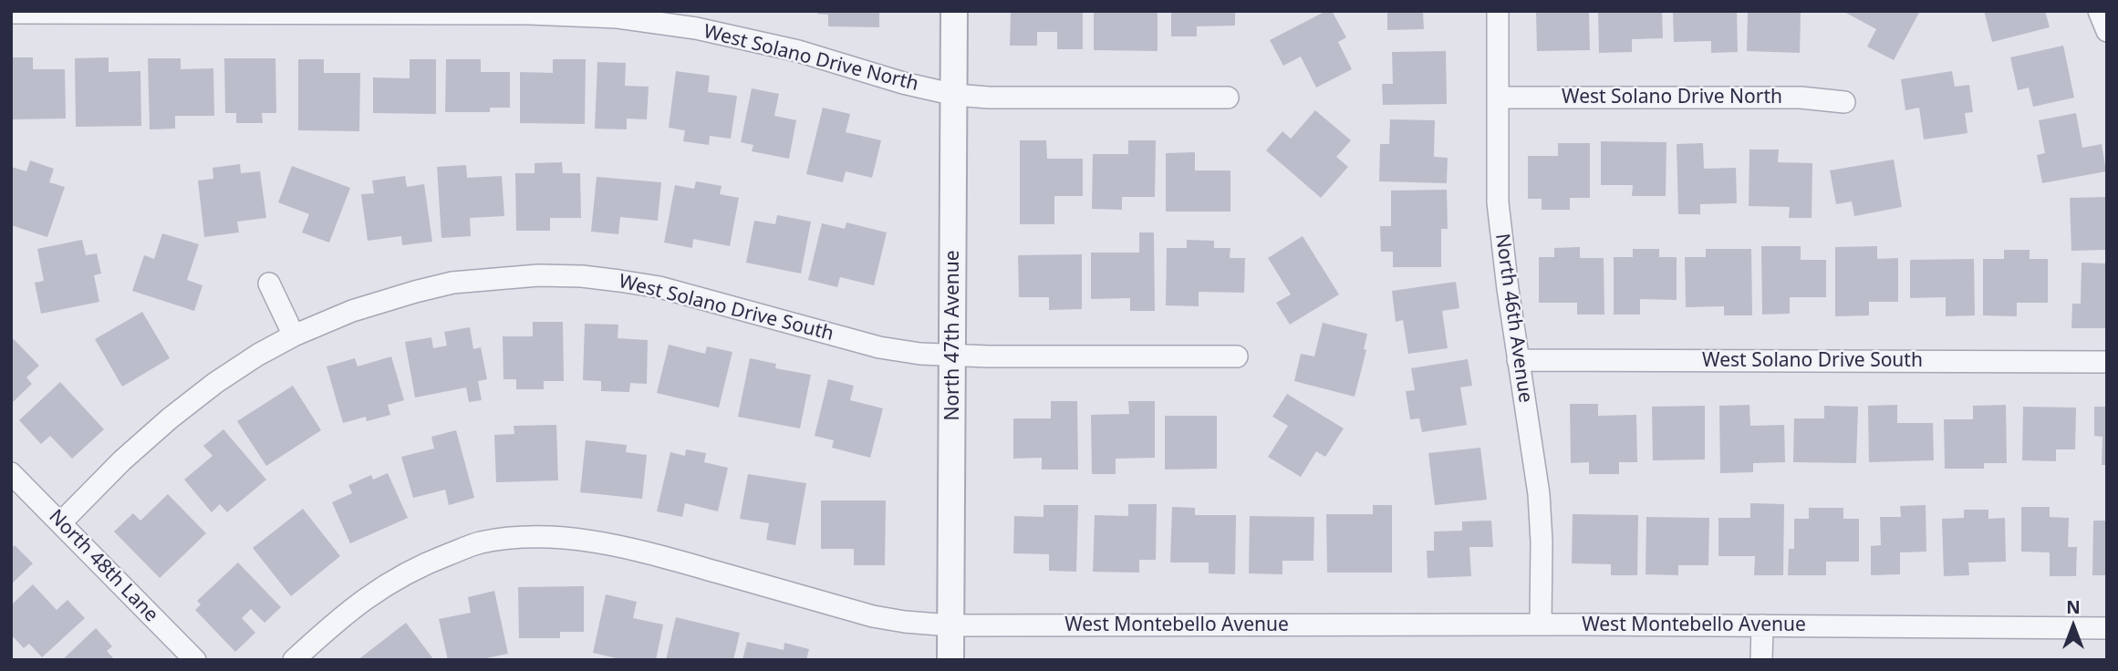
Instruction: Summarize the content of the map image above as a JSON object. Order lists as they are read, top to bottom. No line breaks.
{"streets":{"street":["West Solano Drive North","West Solano Drive South","North 46th Avenue","North 47th Avenue","North 48th Lane","West Montebello Avenue"]},"crossings":[["West Solano Drive North","North 46th Avenue"],["West Solano Drive North","North 47th Avenue"],["West Solano Drive South","North 46th Avenue"],["West Solano Drive South","North 47th Avenue"],["West Solano Drive South","North 48th Lane"],["North 46th Avenue","West Montebello Avenue"],["North 47th Avenue","West Montebello Avenue"]],"north":"top"}
